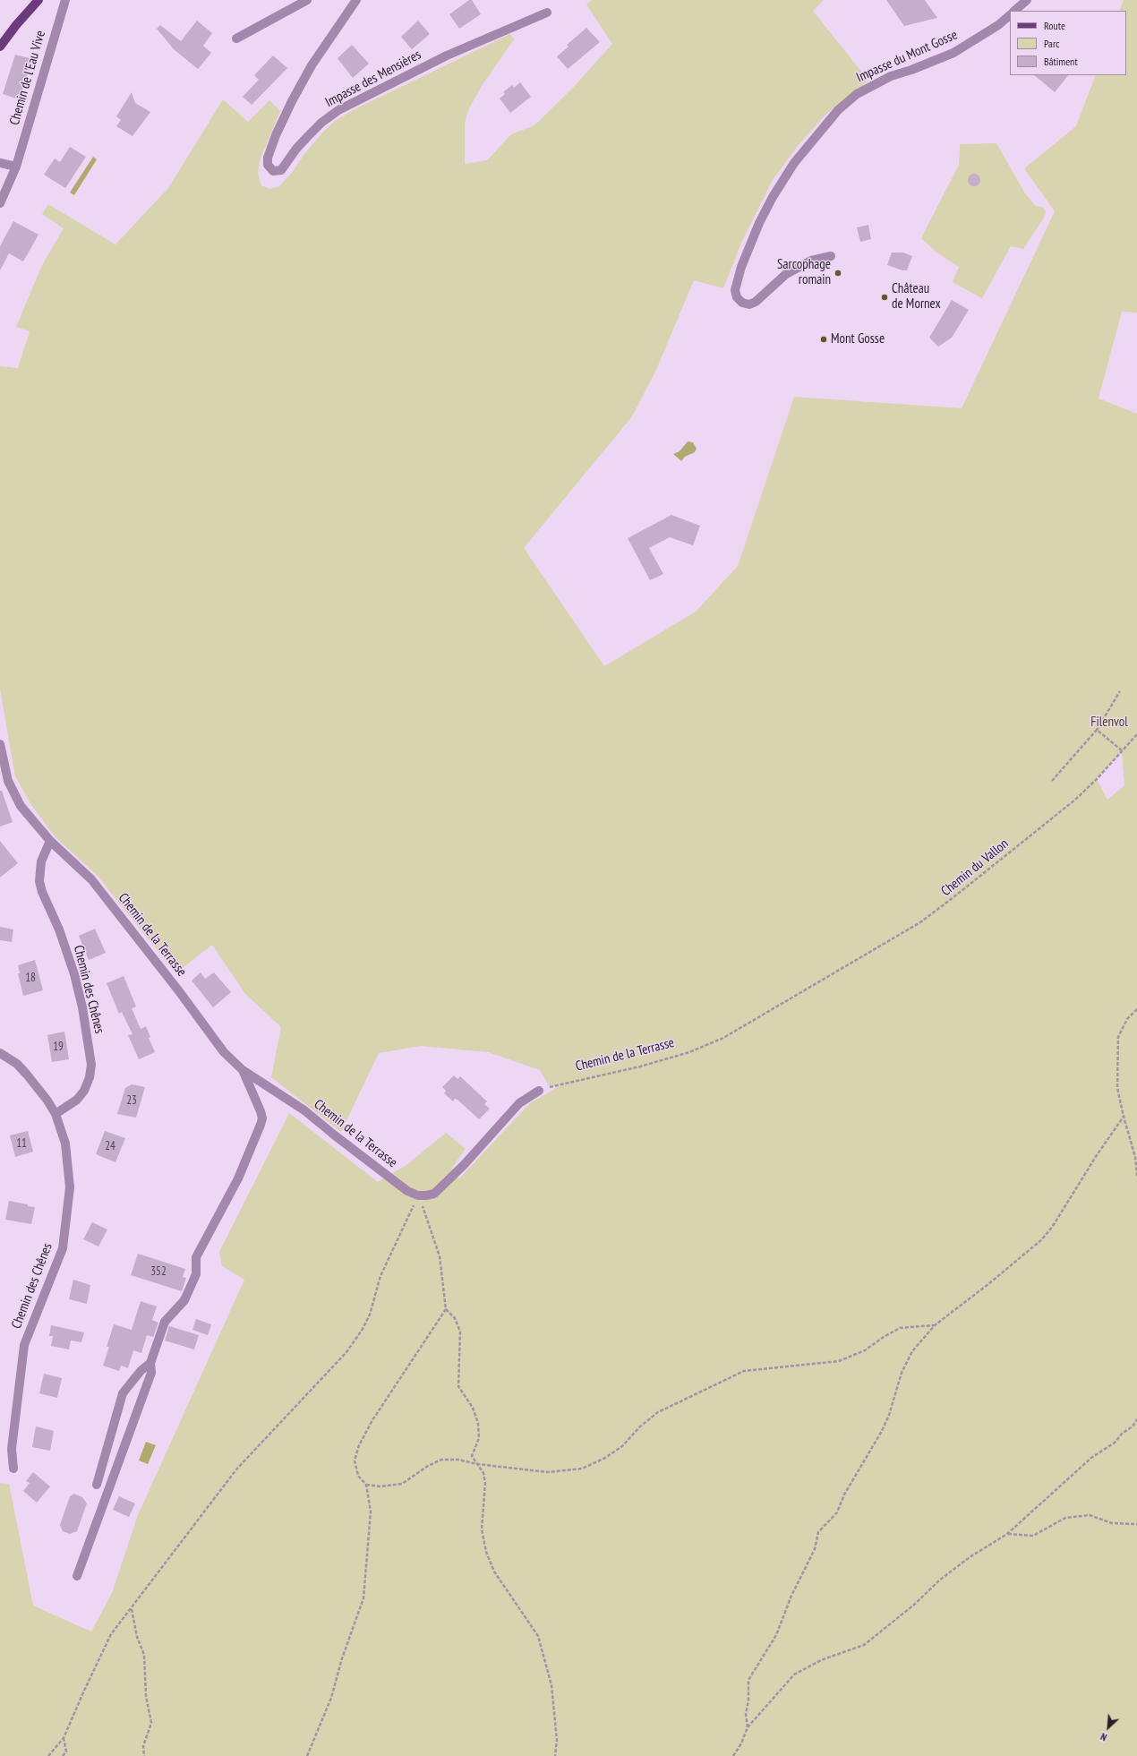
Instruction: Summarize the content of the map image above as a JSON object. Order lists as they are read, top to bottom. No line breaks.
{"streets":{"street":["Impasse du Mont Gosse","Chemin de l'Eau Vive","Impasse des Mensières","Chemin de la Terrasse","Chemin des Chênes"],"path":["Chemin du Vallon"]},"crossings":[["Chemin du Vallon","Chemin de la Terrasse"],["Chemin de la Terrasse","Chemin des Chênes"]],"parks":["Filenvol"],"places":["Sarcophage romain","Château de Mornex","Mont Gosse"],"house_numbers":["18","19","23","11","24","352"],"legend":["Route","Parc","Bâtiment"],"north":"bottom left"}
